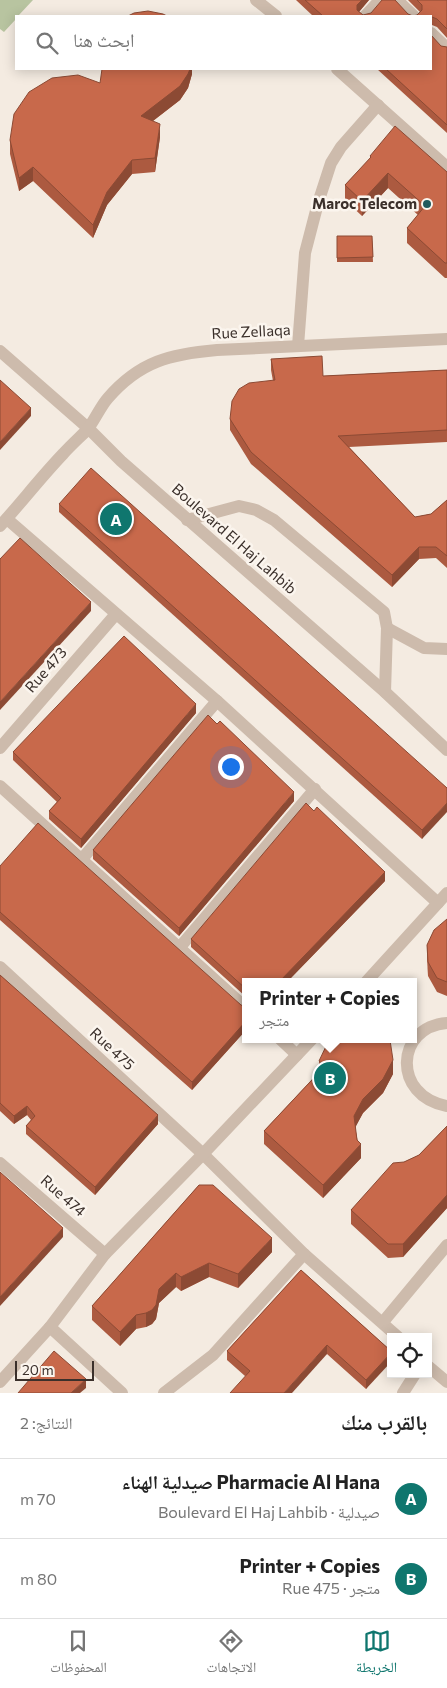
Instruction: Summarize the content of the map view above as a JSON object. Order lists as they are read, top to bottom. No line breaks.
{"streets":{"street":["Rue Zellaqa","Boulevard El Haj Lahbib","Rue 473","Rue 475","Rue 474"]},"crossings":[["Rue Zellaqa","Boulevard El Haj Lahbib"]],"places":["Maroc Telecom"],"scale_bar":"20 m","page":{"search":"ابحث هنا","pins":["A","B"],"popup":["Printer + Copies","متجر"],"scale":"20 m","heading":["بالقرب منك","النتائج: 2"],"list":[{"mark":"A","name":"Pharmacie Al Hana صيدلية الهناء","note":"صيدلية · Boulevard El Haj Lahbib","value":"70 m"},{"mark":"B","name":"Printer + Copies","note":"متجر · Rue 475","value":"80 m"}],"nav":["الخريطة","الاتجاهات","المحفوظات"]}}
